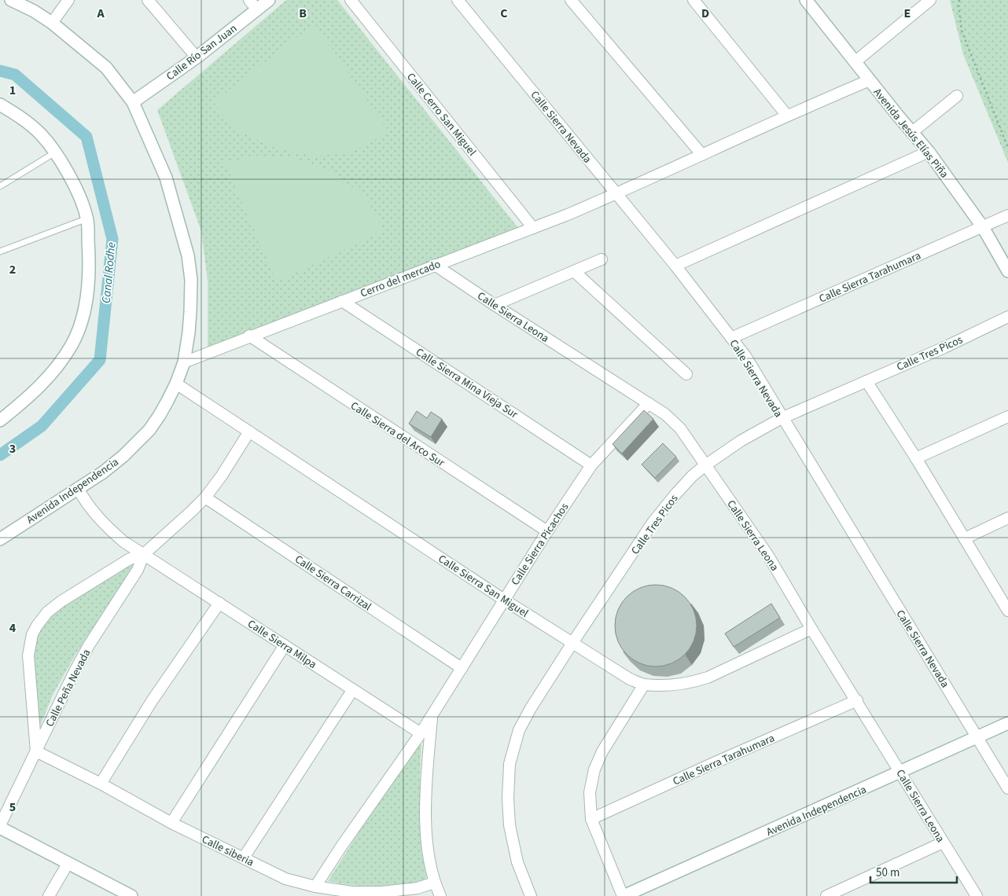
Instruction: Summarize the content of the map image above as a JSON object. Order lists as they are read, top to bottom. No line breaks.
{"streets":{"street":["Calle Río San Juan","Calle Cerro San Miguel","Calle Sierra Nevada","Avenida Jesús Elías Piña","Calle Sierra Tarahumara","Cerro del mercado","Calle Sierra Leona","Calle Tres Picos","Calle Sierra Mina Vieja Sur","Calle Sierra del Arco Sur","Avenida Independencia","Calle Sierra Picachos","Calle Sierra Carrizal","Calle Sierra San Miguel","Calle Sierra Milpa","Calle Peña Nevada","Calle siberia"]},"crossings":[["Calle Río San Juan","Avenida Independencia"],["Calle Cerro San Miguel","Cerro del mercado"],["Calle Sierra Nevada","Calle Sierra Tarahumara"],["Calle Sierra Nevada","Cerro del mercado"],["Calle Sierra Nevada","Calle Tres Picos"],["Calle Sierra Nevada","Avenida Independencia"],["Avenida Jesús Elías Piña","Calle Sierra Tarahumara"],["Avenida Jesús Elías Piña","Cerro del mercado"],["Calle Sierra Tarahumara","Calle Sierra Leona"],["Cerro del mercado","Calle Sierra Leona"],["Cerro del mercado","Calle Sierra Mina Vieja Sur"],["Cerro del mercado","Calle Sierra del Arco Sur"],["Cerro del mercado","Avenida Independencia"],["Calle Sierra Leona","Calle Tres Picos"],["Calle Sierra Leona","Avenida Independencia"],["Calle Sierra Leona","Calle Sierra Picachos"],["Calle Sierra Leona","Calle Sierra San Miguel"],["Calle Tres Picos","Calle Sierra San Miguel"],["Calle Sierra Mina Vieja Sur","Calle Sierra Picachos"],["Calle Sierra del Arco Sur","Calle Sierra Picachos"],["Avenida Independencia","Calle Sierra San Miguel"],["Avenida Independencia","Calle Sierra Milpa"],["Calle Sierra Picachos","Calle Sierra Carrizal"],["Calle Sierra Picachos","Calle Sierra San Miguel"],["Calle Sierra Picachos","Calle Sierra Milpa"],["Calle Sierra Picachos","Calle siberia"],["Calle Sierra Milpa","Calle Peña Nevada"],["Calle Peña Nevada","Calle siberia"]],"water":["Canal Rodhe"],"scale_bar":"50 m","grid":{"columns":["A","B","C","D","E"],"rows":["1","2","3","4","5"]}}
